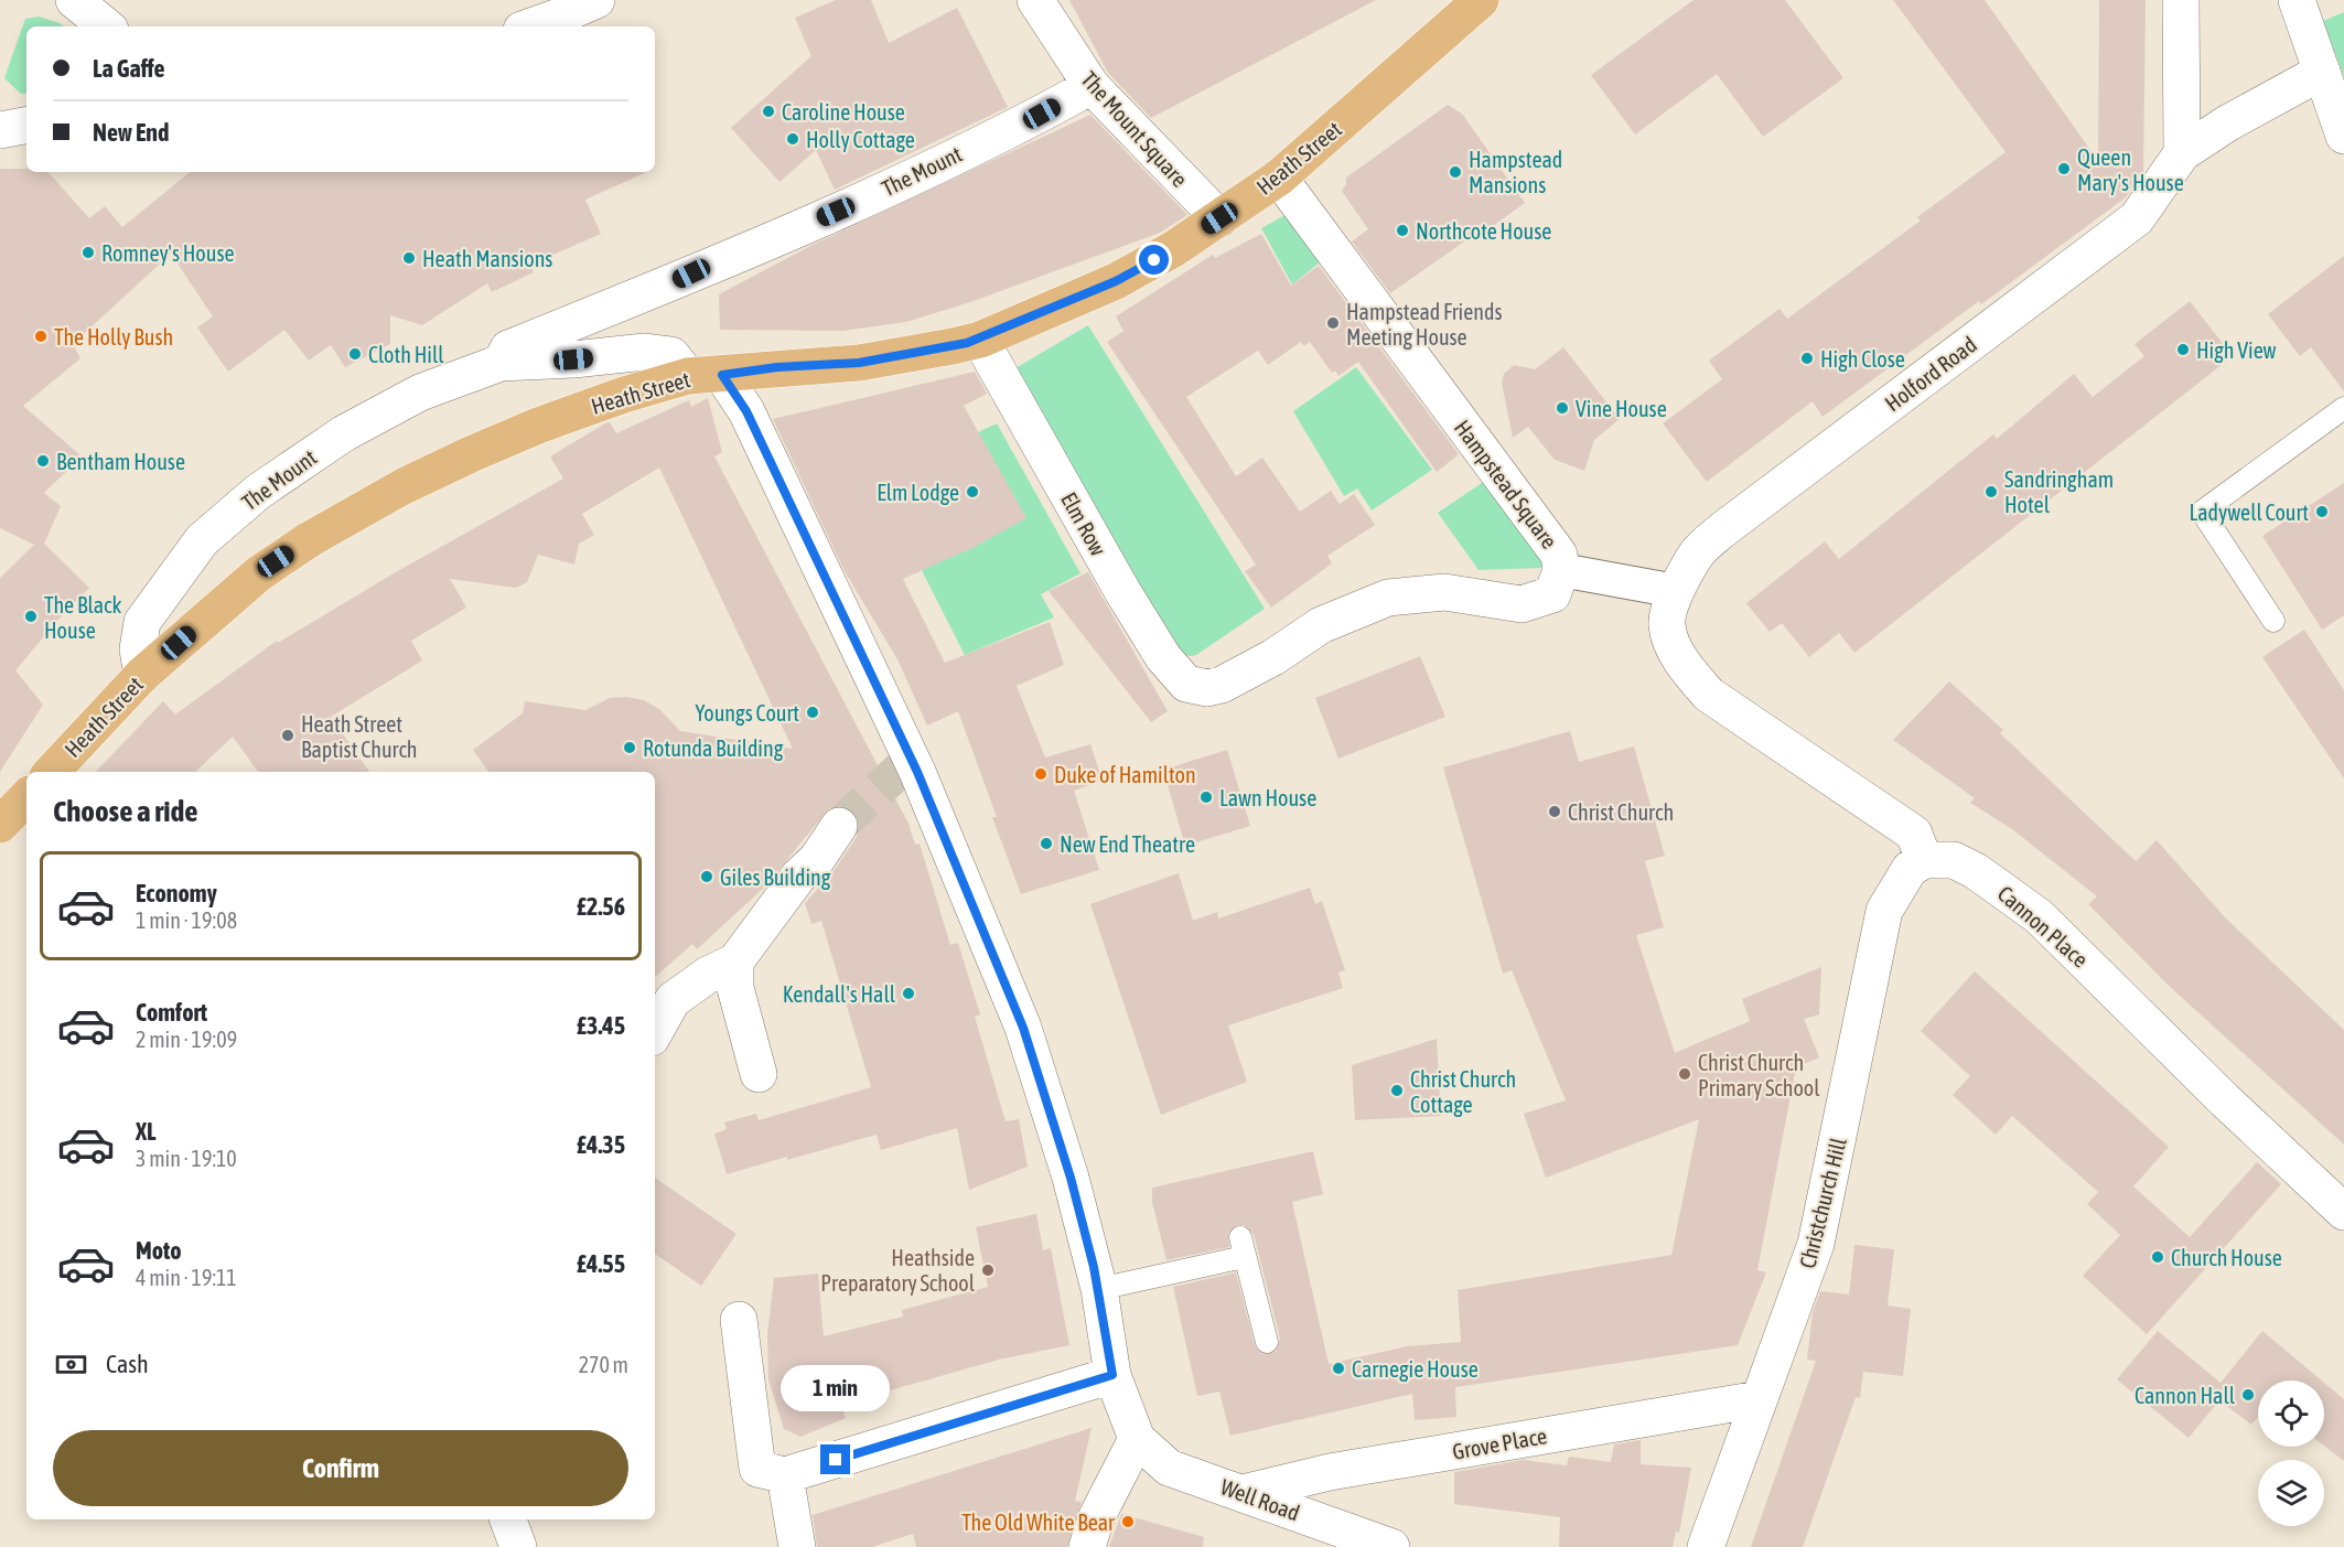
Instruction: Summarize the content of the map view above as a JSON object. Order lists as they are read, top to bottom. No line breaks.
{"streets":{"main road":["Heath Street"],"street":["The Mount Square","The Mount","Holford Road","Hampstead Square","Elm Row","Cannon Place","Christchurch Hill","Grove Place","Well Road"]},"crossings":[["The Mount Square","Heath Street"],["The Mount Square","The Mount"],["Heath Street","The Mount"],["Heath Street","Hampstead Square"],["Heath Street","Elm Row"],["The Mount","Well Road"],["Hampstead Square","Elm Row"],["Cannon Place","Christchurch Hill"],["Christchurch Hill","Grove Place"],["Grove Place","Well Road"]],"places":["Caroline House","Holly Cottage","Queen Mary's House","Hampstead Mansions","Northcote House","Romney's House","Heath Mansions","Hampstead Friends Meeting House","The Holly Bush","High View","Cloth Hill","High Close","Vine House","Bentham House","Elm Lodge","Sandringham Hotel","Ladywell Court","The Black House","Youngs Court","Heath Street Baptist Church","Rotunda Building","Duke of Hamilton","Lawn House","Christ Church","New End Theatre","Giles Building","Kendall's Hall","Christ Church Primary School","Christ Church Cottage","Church House","Heathside Preparatory School","Carnegie House","Cannon Hall","The Old White Bear"],"page":{"banner":["La Gaffe","New End"],"heading":"Choose a ride","list":[{"name":"Economy","note":"1 min · 19:08","value":"£2.56"},{"name":"Comfort","note":"2 min · 19:09","value":"£3.45"},{"name":"XL","note":"3 min · 19:10","value":"£4.35"},{"name":"Moto","note":"4 min · 19:11","value":"£4.55"}],"pay":["Cash","270 m"],"bubble":"1 min","buttons":"Confirm"}}
